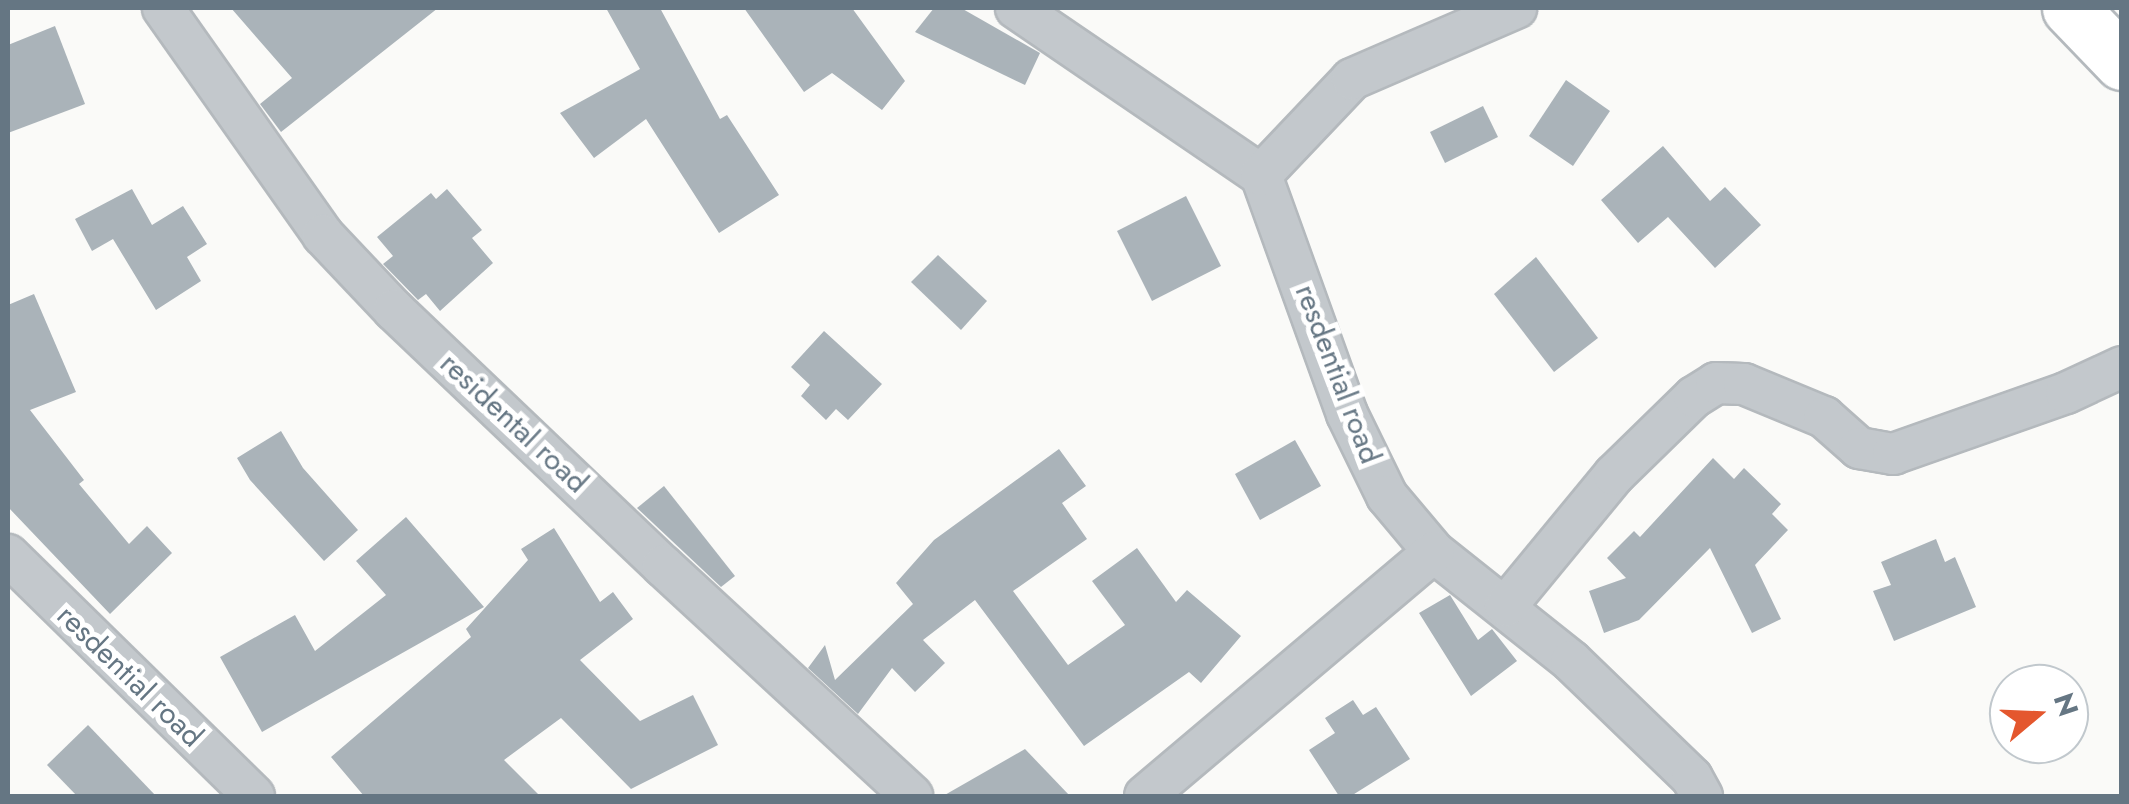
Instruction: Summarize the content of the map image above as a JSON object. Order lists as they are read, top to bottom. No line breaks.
{"streets":{"street":["resdential road","residental road"]},"north":"right"}
